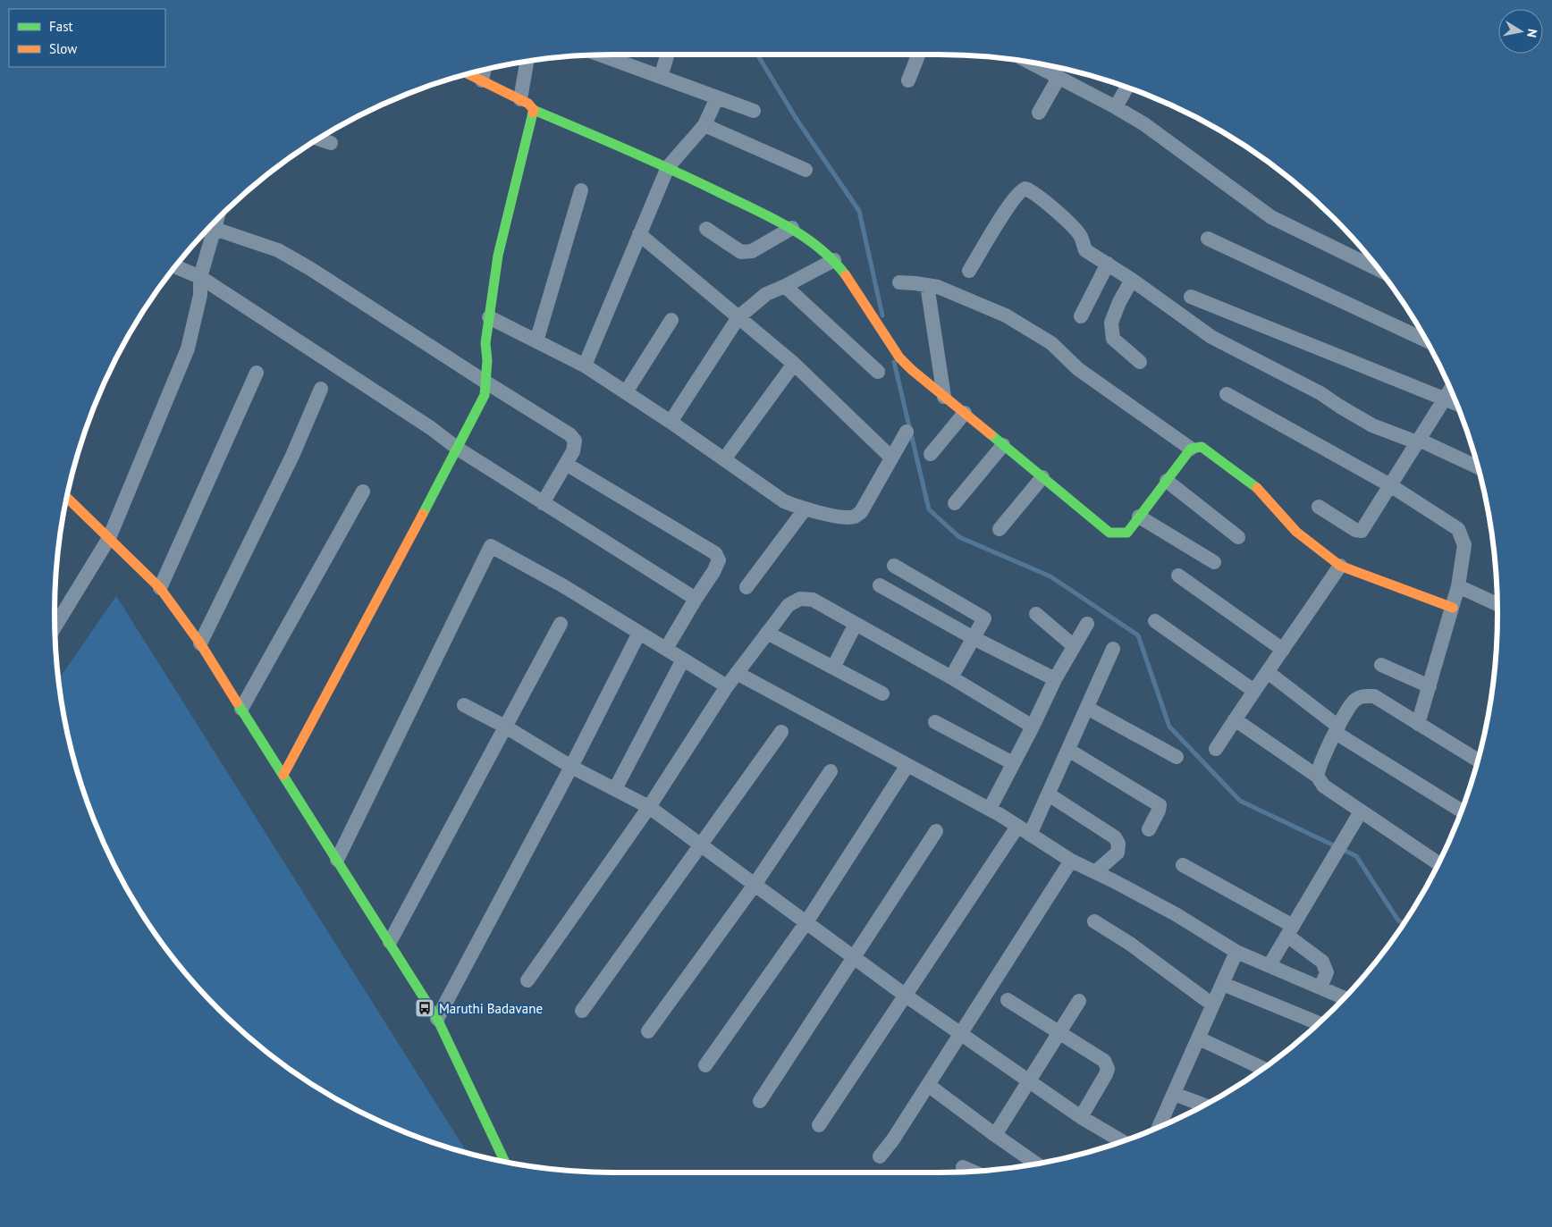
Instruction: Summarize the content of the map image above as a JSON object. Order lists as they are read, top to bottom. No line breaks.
{"places":{"bus stop":["Maruthi Badavane"]},"legend":["Fast","Slow"],"north":"right"}
